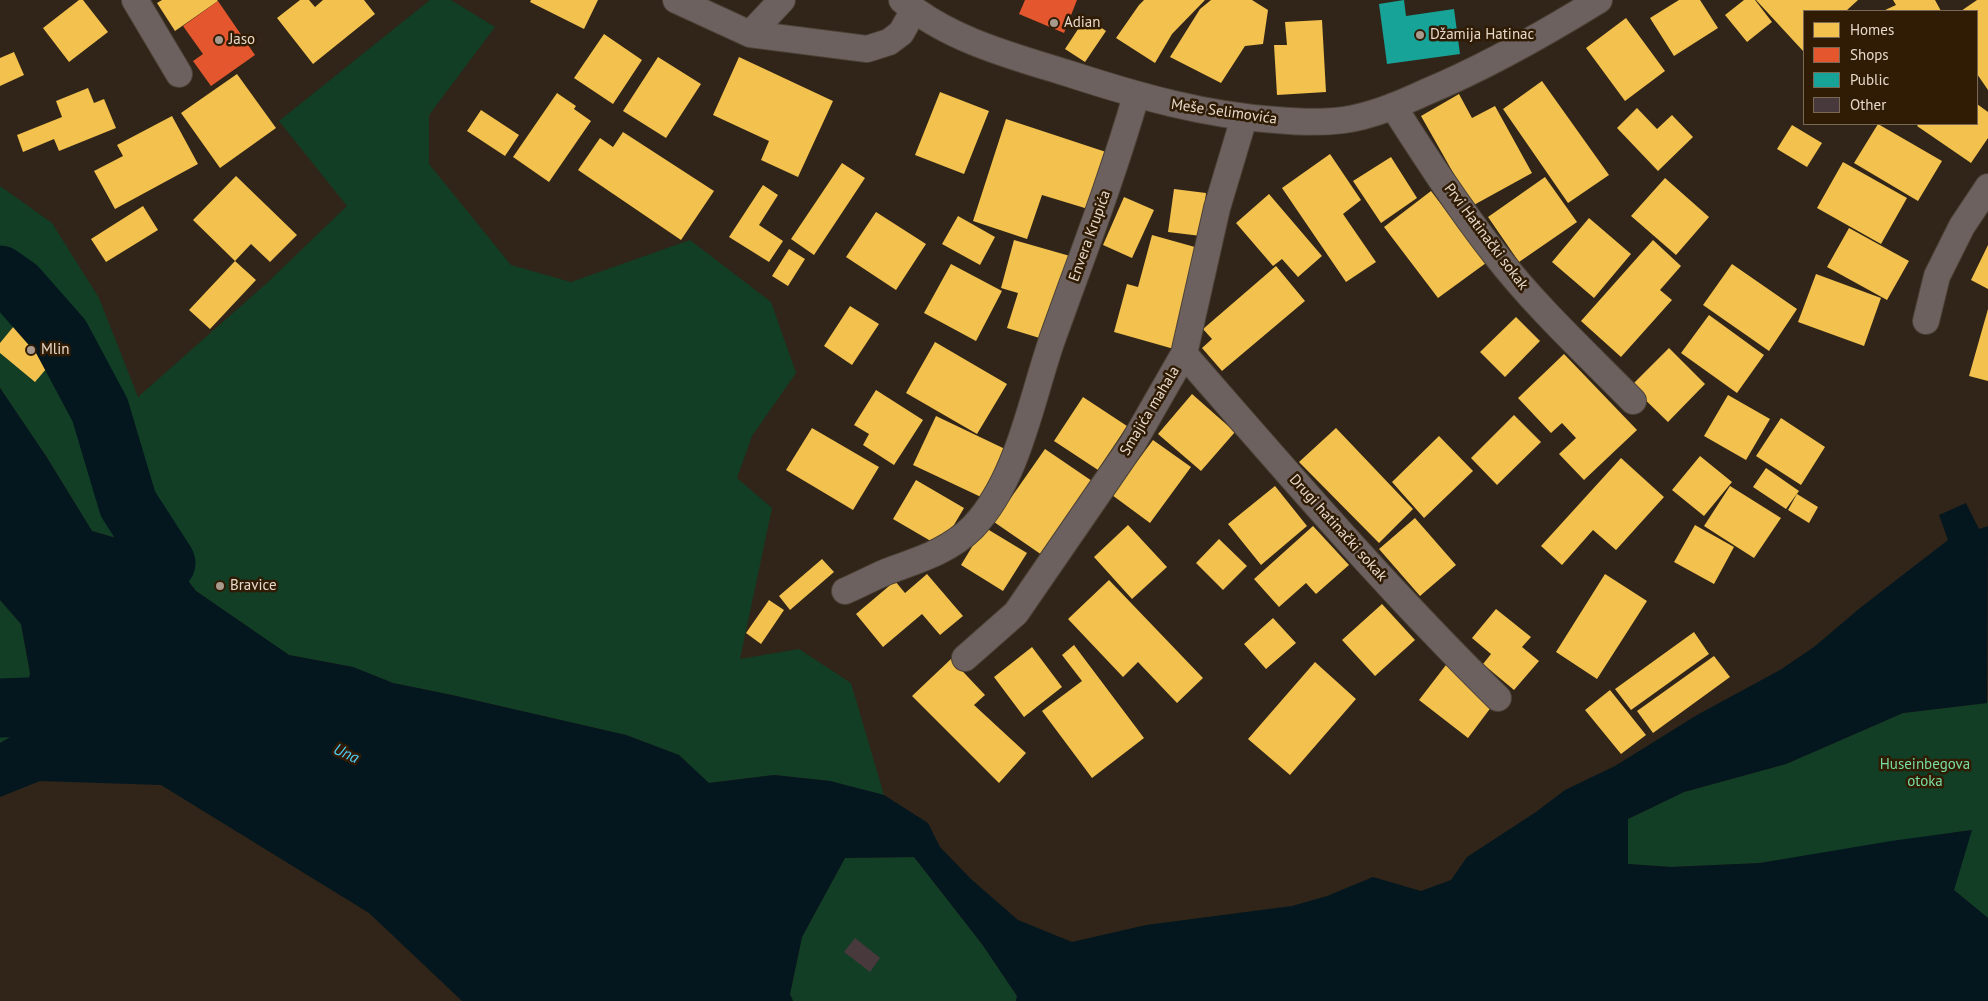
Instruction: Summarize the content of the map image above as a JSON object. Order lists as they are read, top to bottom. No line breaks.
{"streets":{"street":["Meše Selimovića","Envera Krupića","Prvi Hatinački sokak","Smajića mahala","Drugi hatinački sokak"]},"crossings":[["Meše Selimovića","Envera Krupića"],["Meše Selimovića","Prvi Hatinački sokak"],["Meše Selimovića","Smajića mahala"],["Smajića mahala","Drugi hatinački sokak"]],"water":["Una"],"parks":["Huseinbegova otoka"],"places":["Adian","Džamija Hatinac","Jaso","Mlin","Bravice"],"legend":["Homes","Shops","Public","Other"]}
